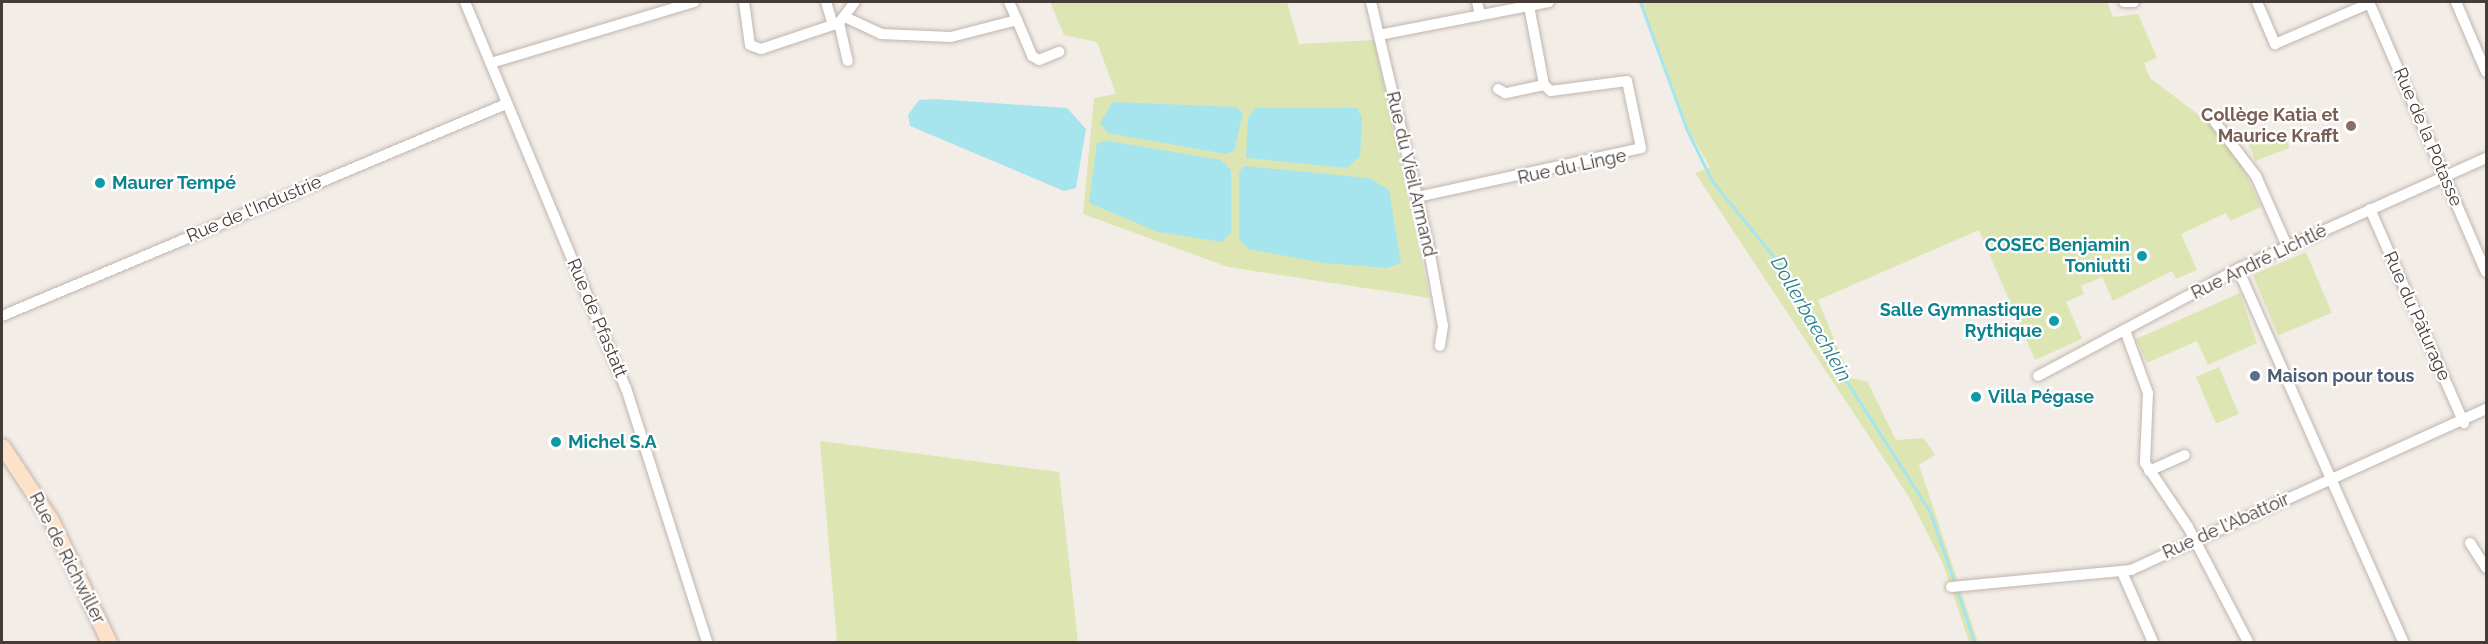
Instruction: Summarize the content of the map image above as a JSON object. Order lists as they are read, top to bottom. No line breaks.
{"streets":{"main road":["Rue de Richwiller"],"street":["Rue de la Potasse","Rue du Linge","Rue du Vieil Armand","Rue de l'Industrie","Rue André Lichtlé","Rue du Pâturage","Rue de Pfastatt","Rue de l'Abattoir"]},"crossings":[["Rue de la Potasse","Rue André Lichtlé"],["Rue du Linge","Rue du Vieil Armand"],["Rue de l'Industrie","Rue de Pfastatt"],["Rue André Lichtlé","Rue du Pâturage"],["Rue du Pâturage","Rue de l'Abattoir"]],"water":["Dollerbaechlein"],"places":["Collège Katia et Maurice Krafft","Maurer Tempé","COSEC Benjamin Toniutti","Salle Gymnastique Rythique","Maison pour tous","Villa Pégase","Michel S.A"]}
